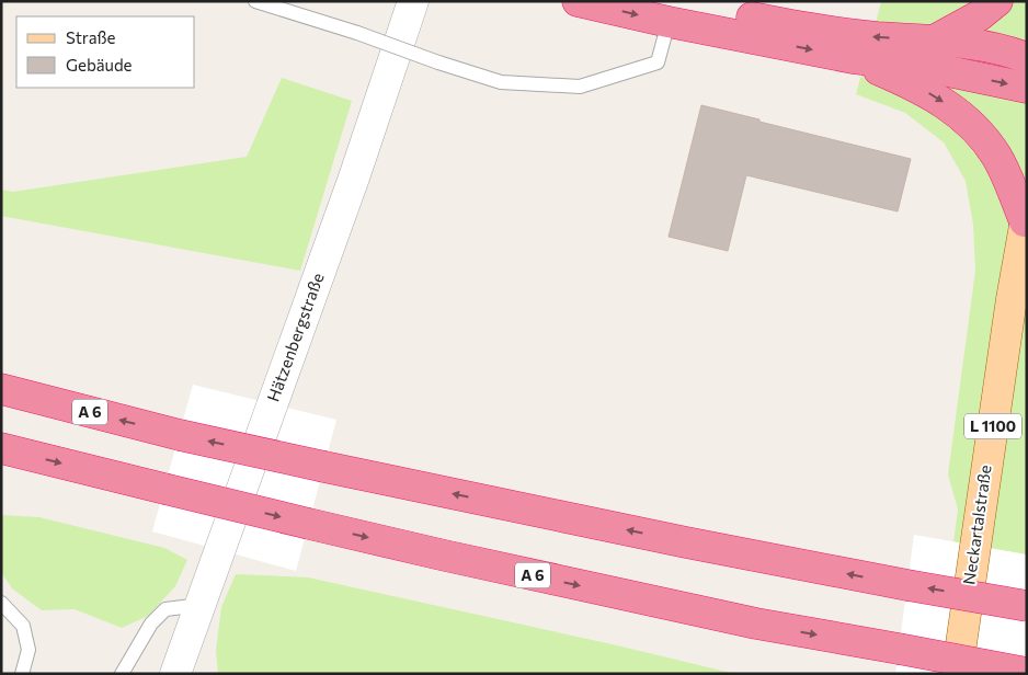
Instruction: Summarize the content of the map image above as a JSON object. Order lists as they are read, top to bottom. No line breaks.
{"streets":{"highway":["A 6"],"main road":["L 1100","Neckartalstraße"],"street":["Hätzenbergstraße"]},"legend":["Straße","Gebäude"]}
